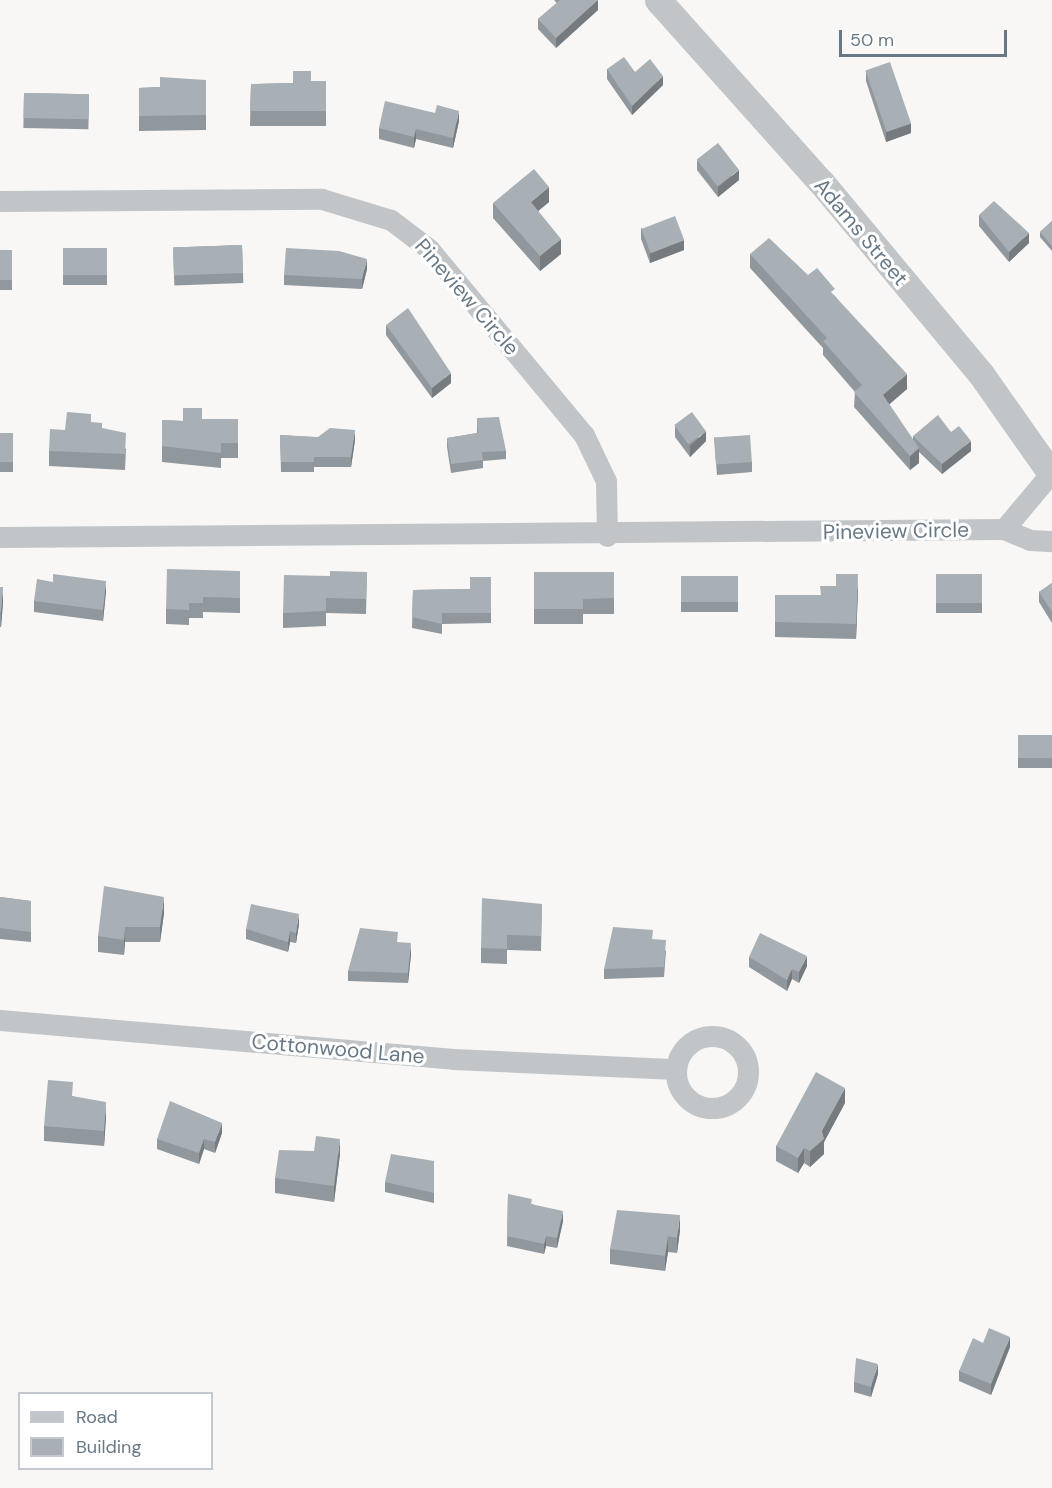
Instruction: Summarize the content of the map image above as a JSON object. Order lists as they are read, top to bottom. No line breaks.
{"streets":{"street":["Adams Street","Pineview Circle","Cottonwood Lane"]},"legend":["Road","Building"],"scale_bar":"50 m"}
